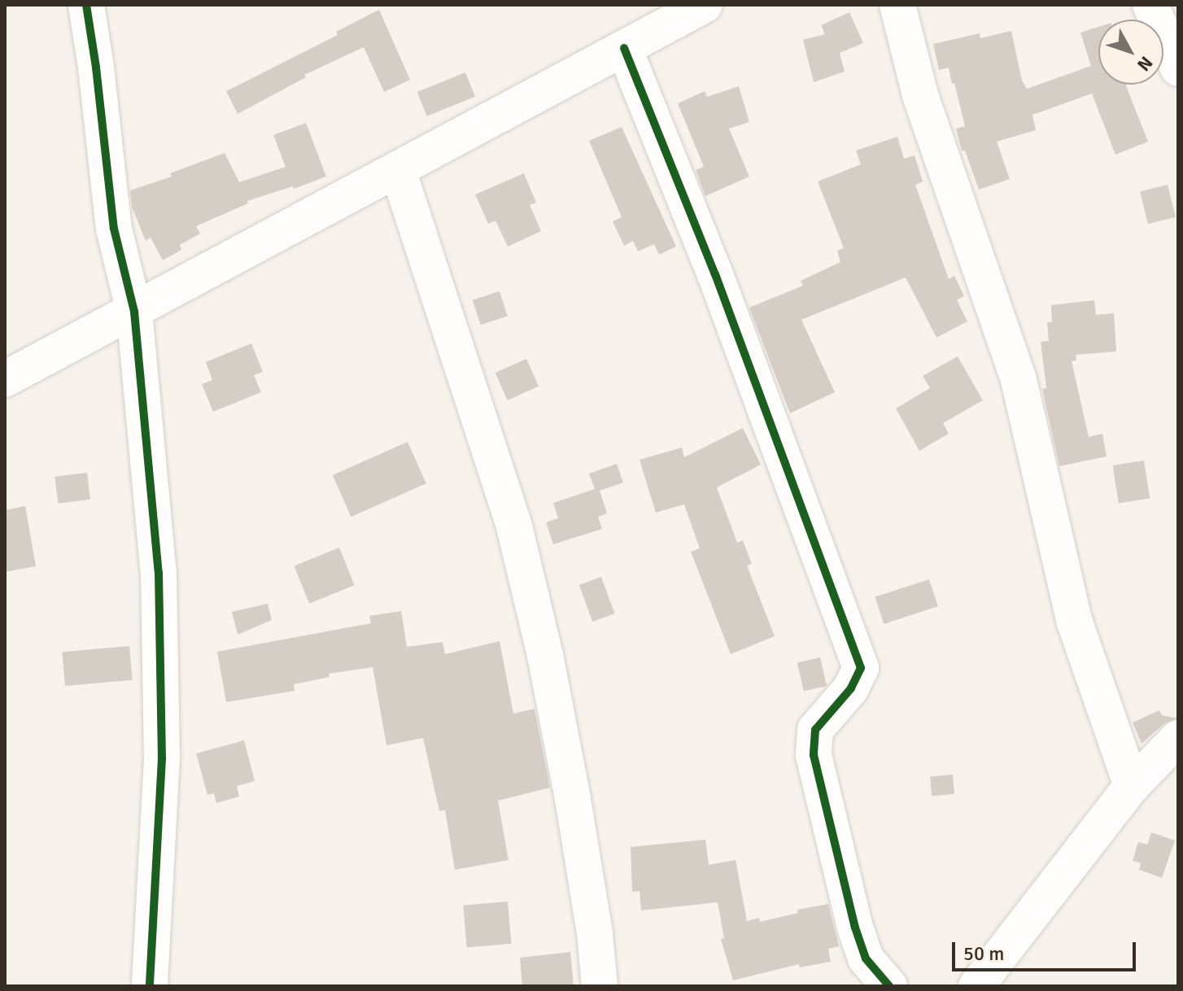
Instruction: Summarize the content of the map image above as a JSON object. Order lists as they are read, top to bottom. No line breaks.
{"scale_bar":"50 m","north":"bottom right"}
